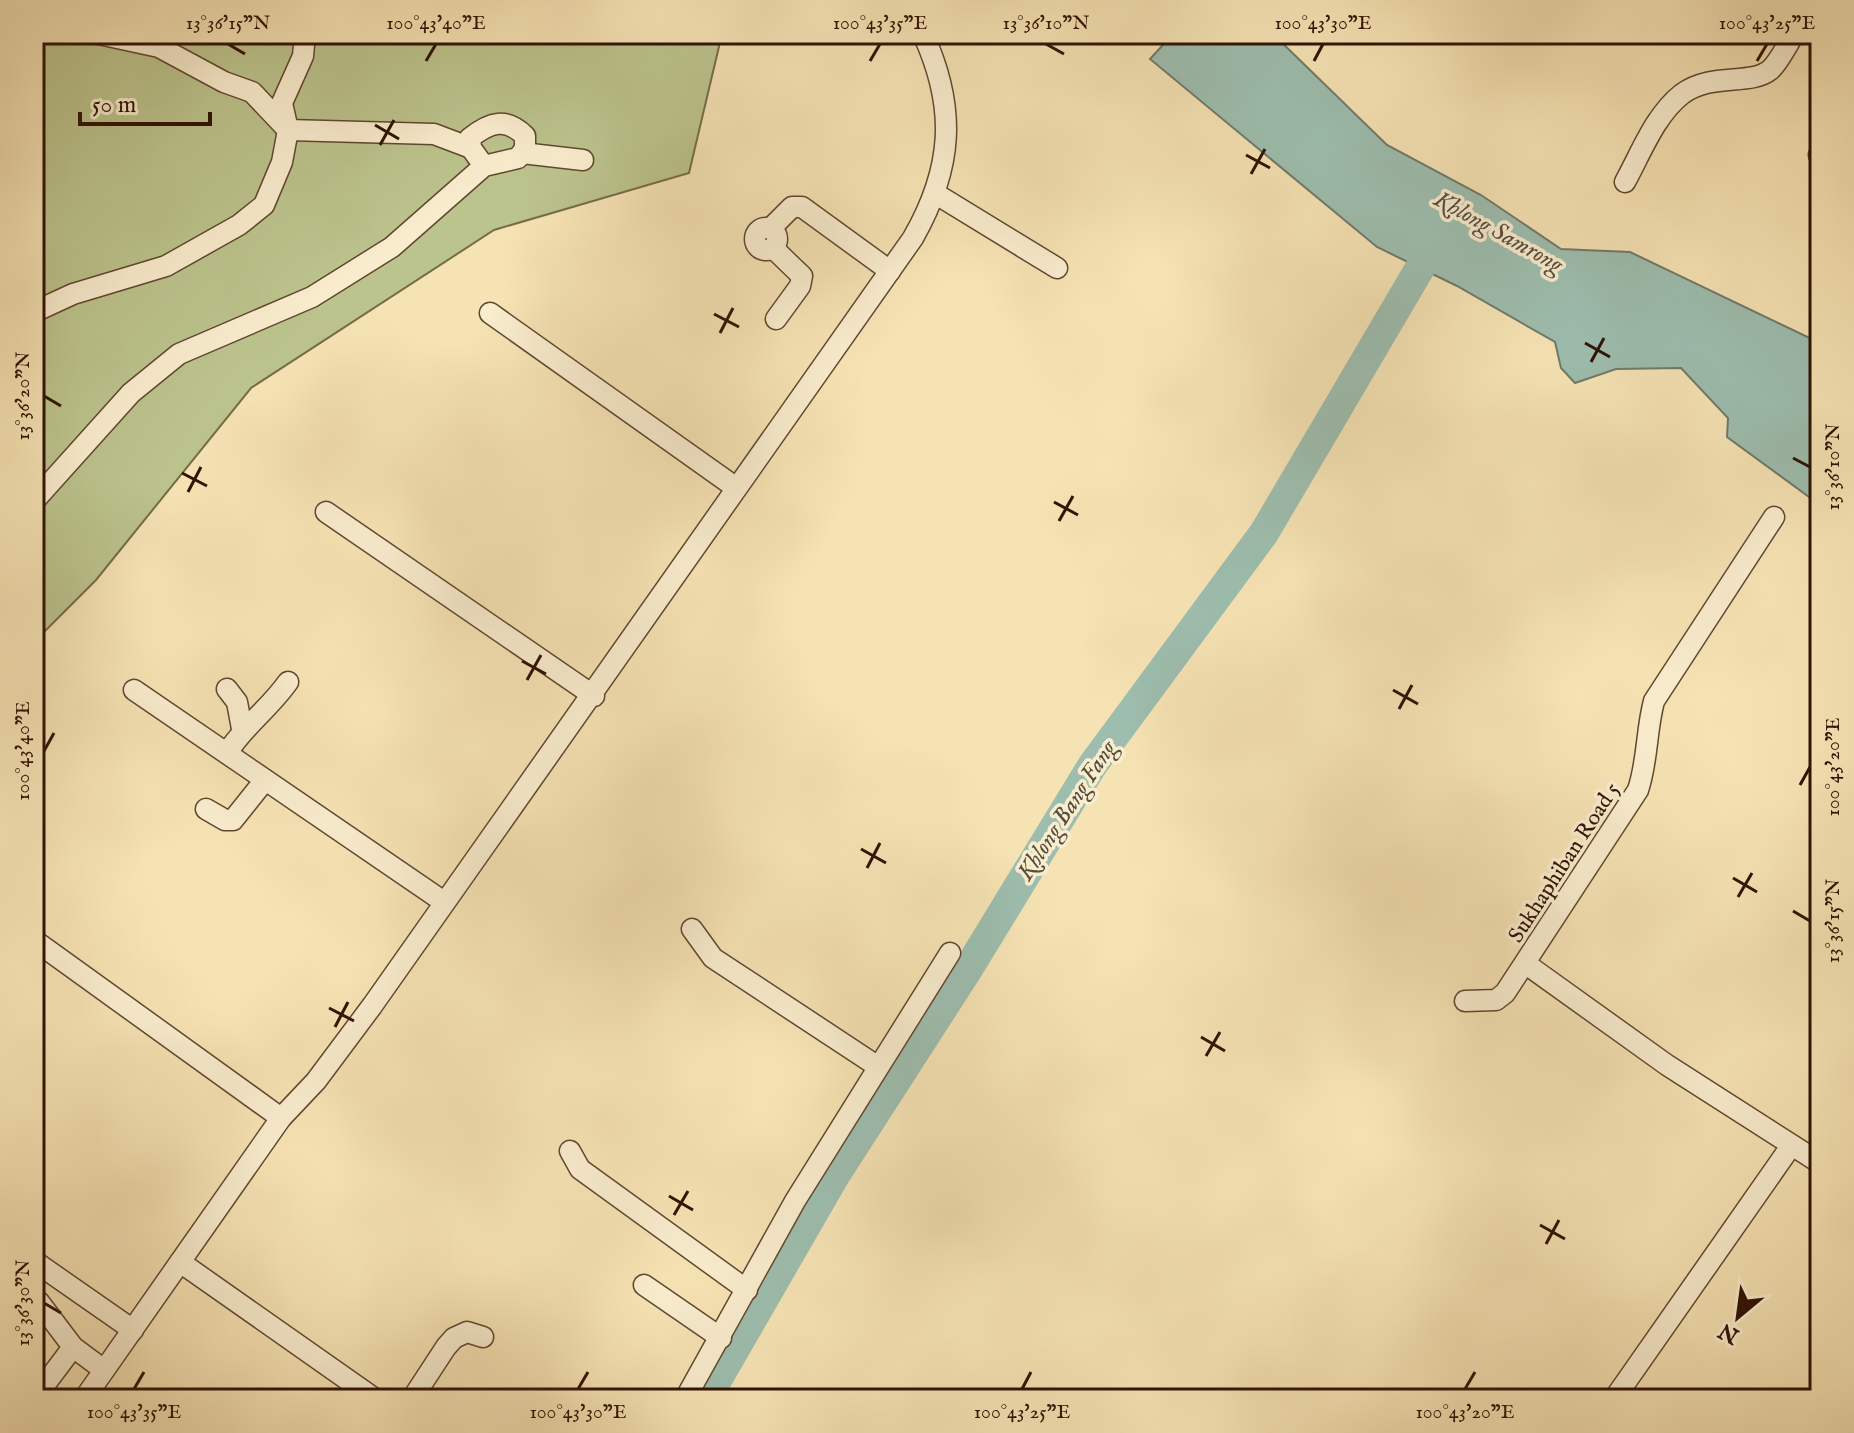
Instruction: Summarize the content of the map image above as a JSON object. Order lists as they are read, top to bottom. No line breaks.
{"streets":{"street":["Sukhaphiban Road 5"]},"water":["Khlong Samrong","Khlong Bang Fang"],"scale_bar":"50 m","north":"bottom left","coordinates":["13°36'15\"N","100°43'40\"E","100°43'35\"E","13°36'10\"N","100°43'30\"E","100°43'25\"E","13°36'20\"N","100°43'20\"E","13°36'30\"N"]}
